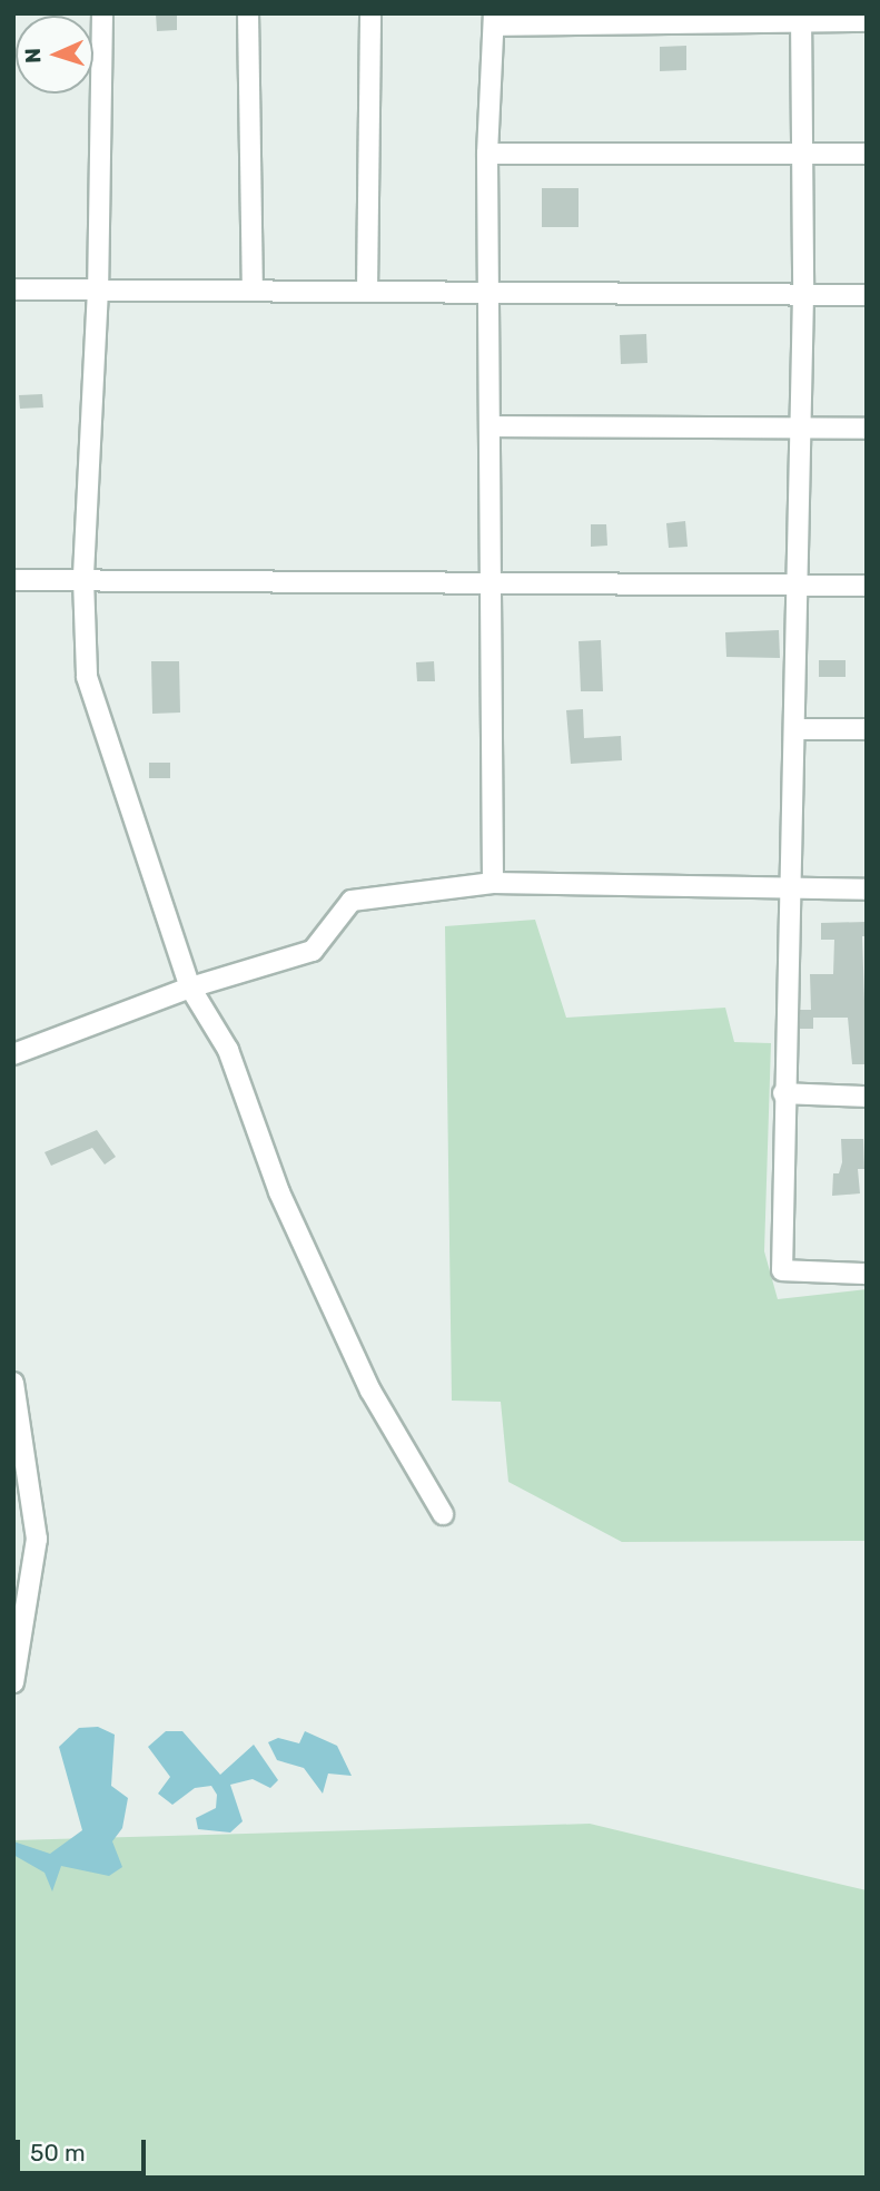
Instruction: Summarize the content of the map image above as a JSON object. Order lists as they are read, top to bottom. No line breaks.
{"scale_bar":"50 m","north":"left"}
